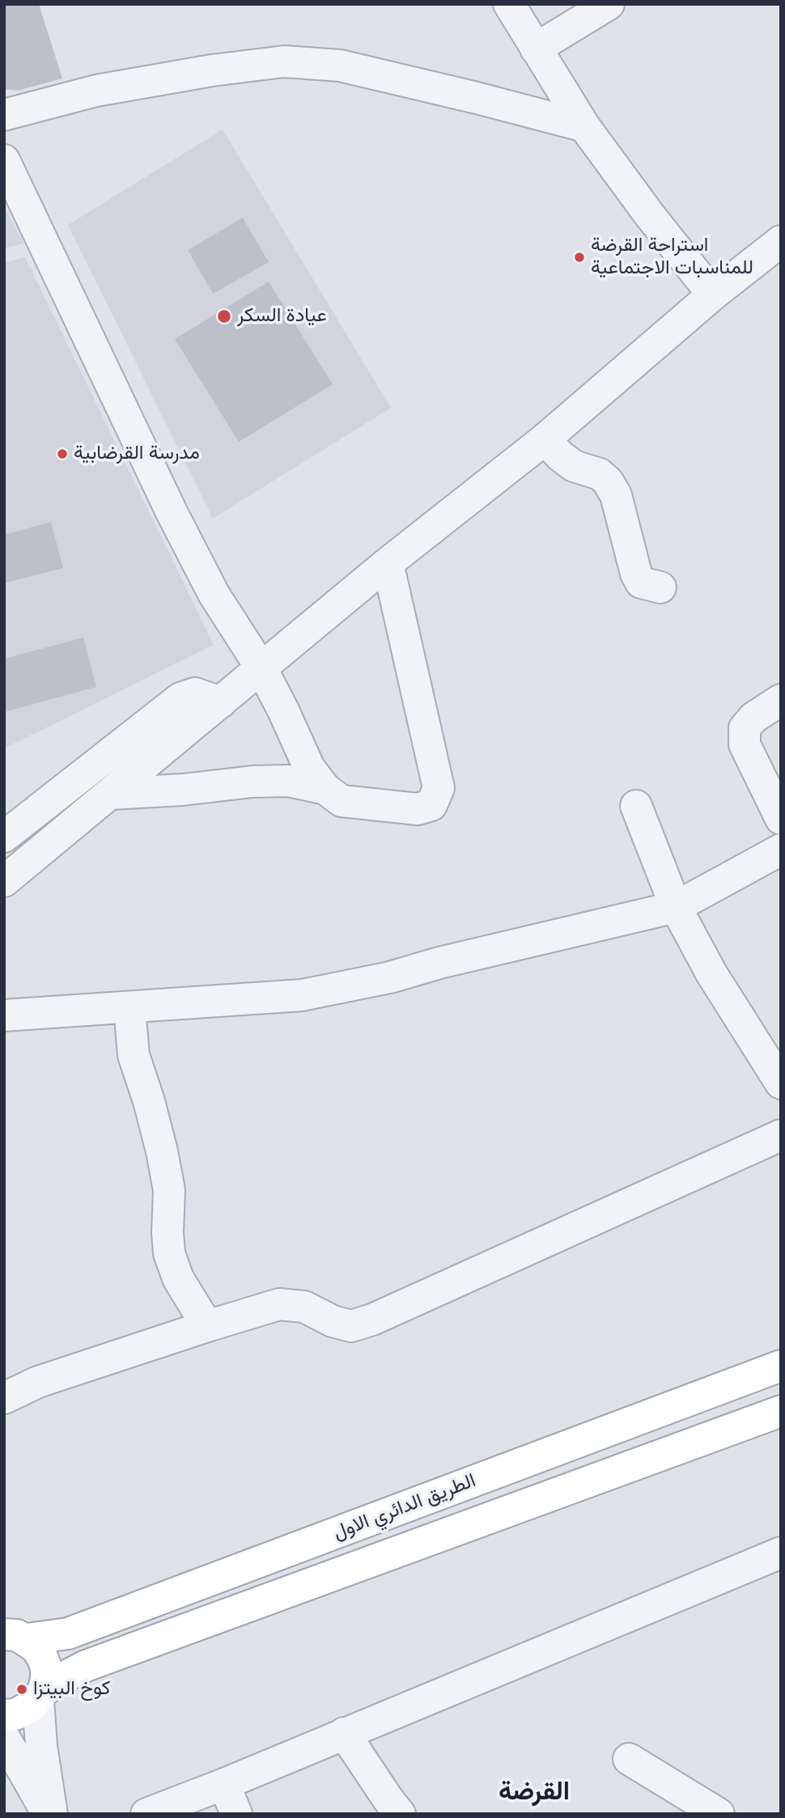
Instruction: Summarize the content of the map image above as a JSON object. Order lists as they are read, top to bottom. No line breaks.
{"streets":{"main road":["الطريق الدائري الاول"]},"districts":["القرضة"],"places":["استراحة القرضة للمناسبات الاجتماعية","عيادة السكر","مدرسة القرضابية","كوخ البيتزا"]}
